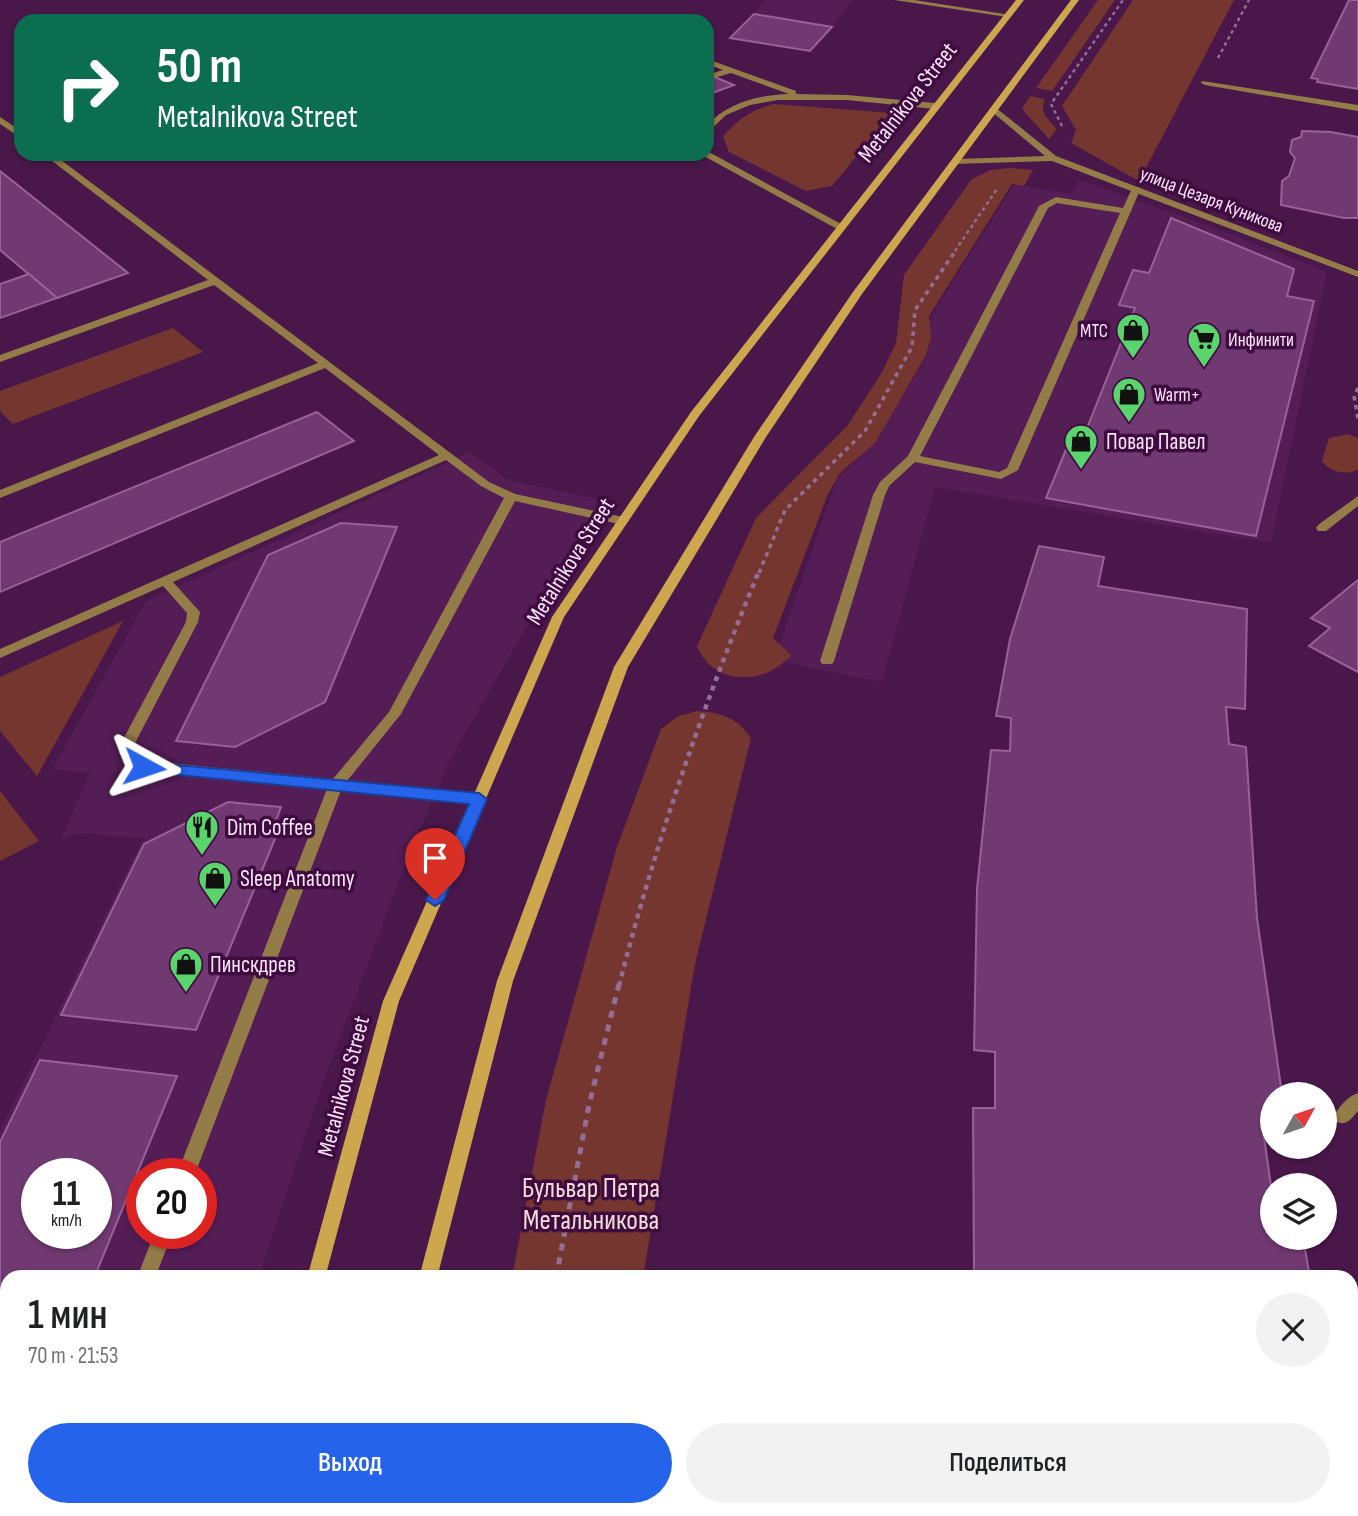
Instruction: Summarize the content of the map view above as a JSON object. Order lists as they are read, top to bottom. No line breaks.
{"streets":{"main road":["Metalnikova Street"],"street":["улица Цезаря Куникова"]},"parks":["Бульвар Петра Метальникова"],"places":{"shop":["МТС","Warm+","Повар Павел","Sleep Anatomy","Пинскдрев"],"supermarket":["Инфинити"],"restaurant":["Dim Coffee"]},"north":"top right","page":{"turn":["50 m","Metalnikova Street"],"speed":"11 km/h","limit":"20","heading":["1 мин","70 m · 21:53"],"buttons":["Выход","Поделиться"]}}
